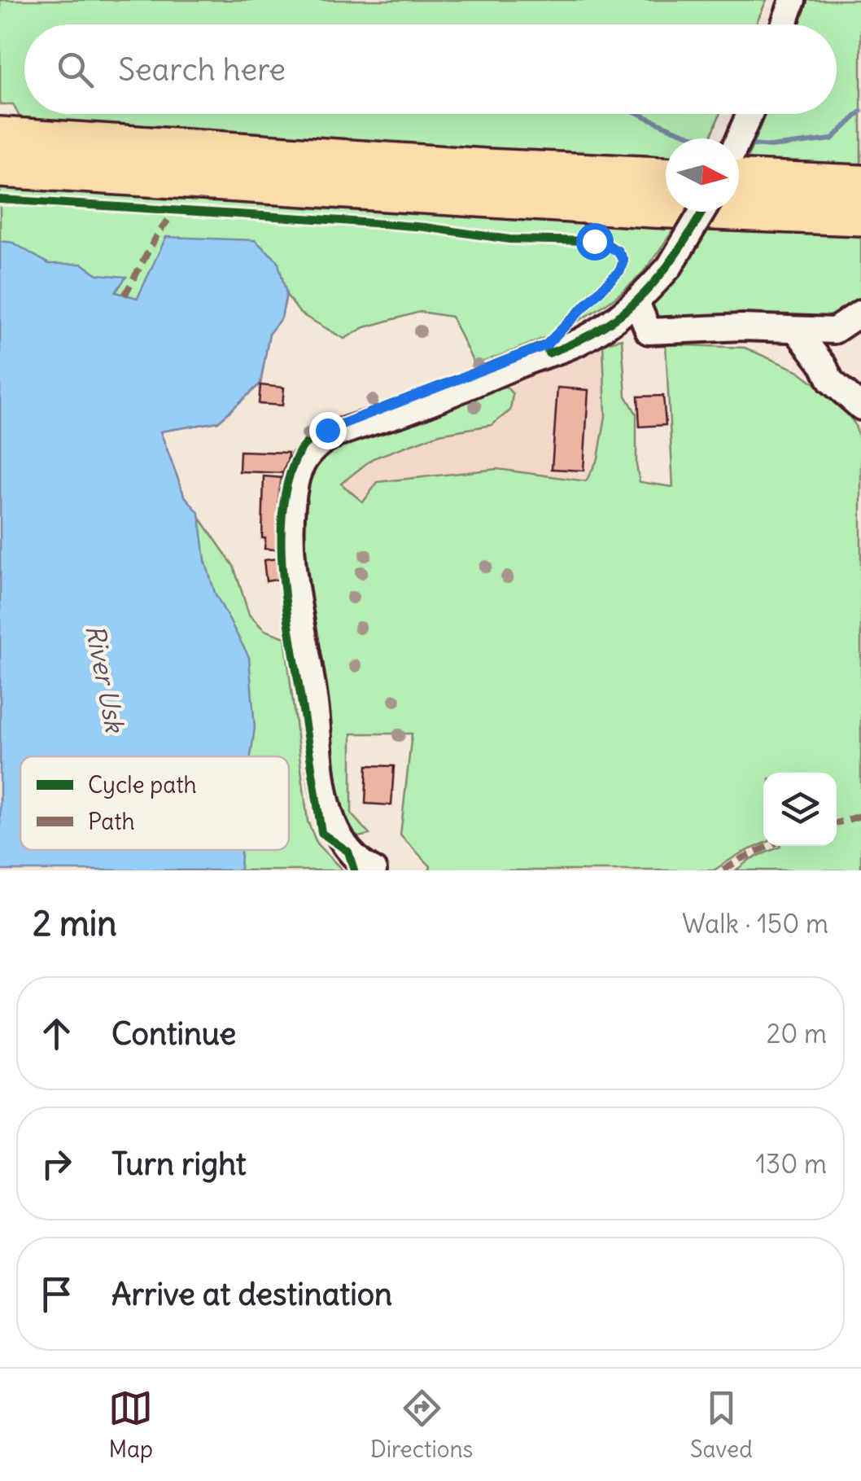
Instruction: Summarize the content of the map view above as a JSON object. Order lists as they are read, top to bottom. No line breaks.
{"water":["River Usk"],"legend":["Cycle path","Path"],"north":"right","page":{"search":"Search here","heading":["2 min","Walk · 150 m"],"list":[["Continue","20 m"],["Turn right","130 m"],"Arrive at destination"],"nav":["Map","Directions","Saved"]}}
